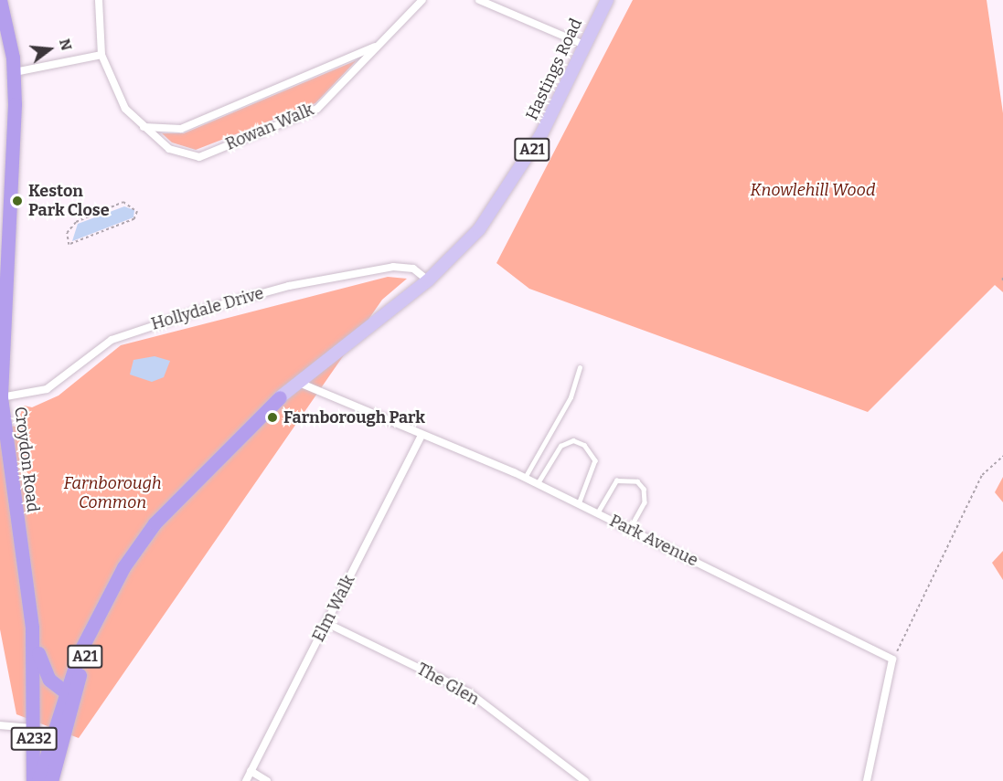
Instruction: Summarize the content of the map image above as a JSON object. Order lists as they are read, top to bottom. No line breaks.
{"streets":{"highway":["A21","Croydon Road","A232"],"main road":["Hastings Road"],"street":["Rowan Walk","Hollydale Drive","Park Avenue","Elm Walk","The Glen"]},"crossings":[["Hastings Road","A21"],["Hastings Road","Hollydale Drive"],["A21","Hollydale Drive"],["A21","Croydon Road"],["A21","Park Avenue"],["A21","A232"],["Hollydale Drive","Croydon Road"],["Croydon Road","A232"],["Park Avenue","Elm Walk"],["Elm Walk","The Glen"]],"parks":["Knowlehill Wood","Farnborough Common"],"places":["Keston Park Close","Farnborough Park"],"north":"right"}
